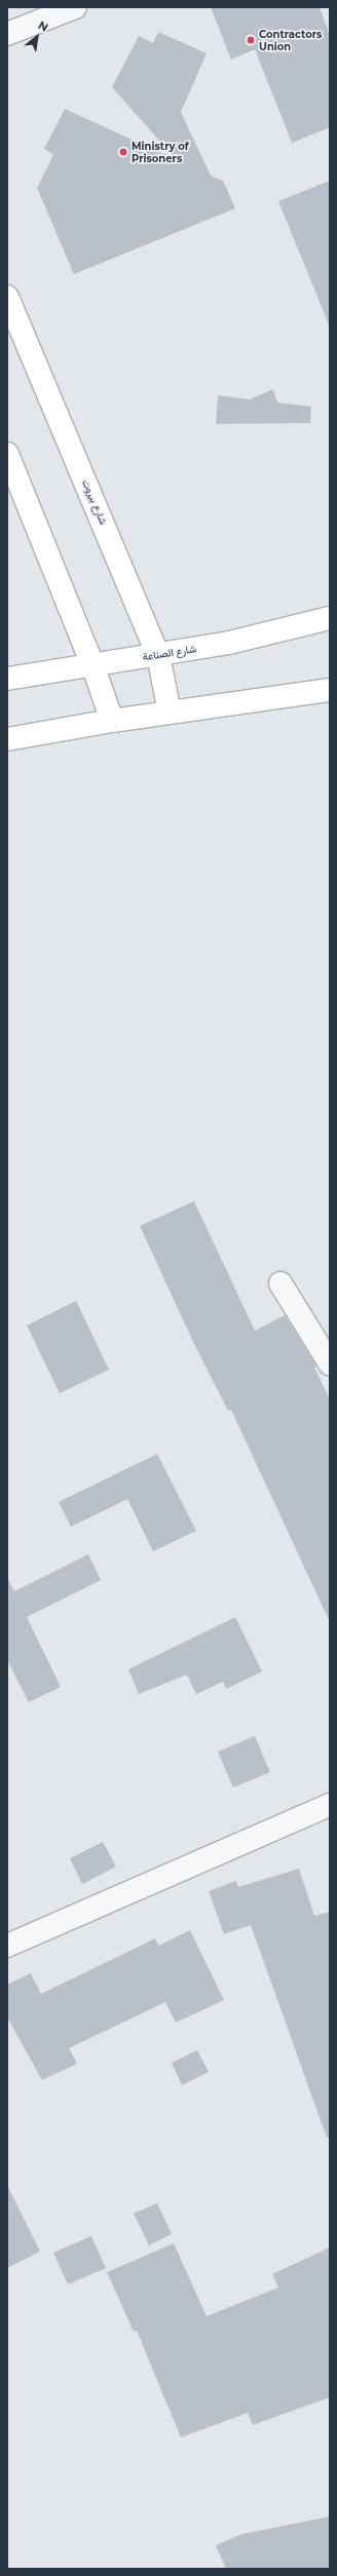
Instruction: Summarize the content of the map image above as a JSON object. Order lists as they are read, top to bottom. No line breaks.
{"streets":{"main road":["شارع بيروت","شارع الصناعة"]},"crossings":[["شارع بيروت","شارع الصناعة"]],"places":["Contractors Union","Ministry of Prisoners"],"north":"top right"}
